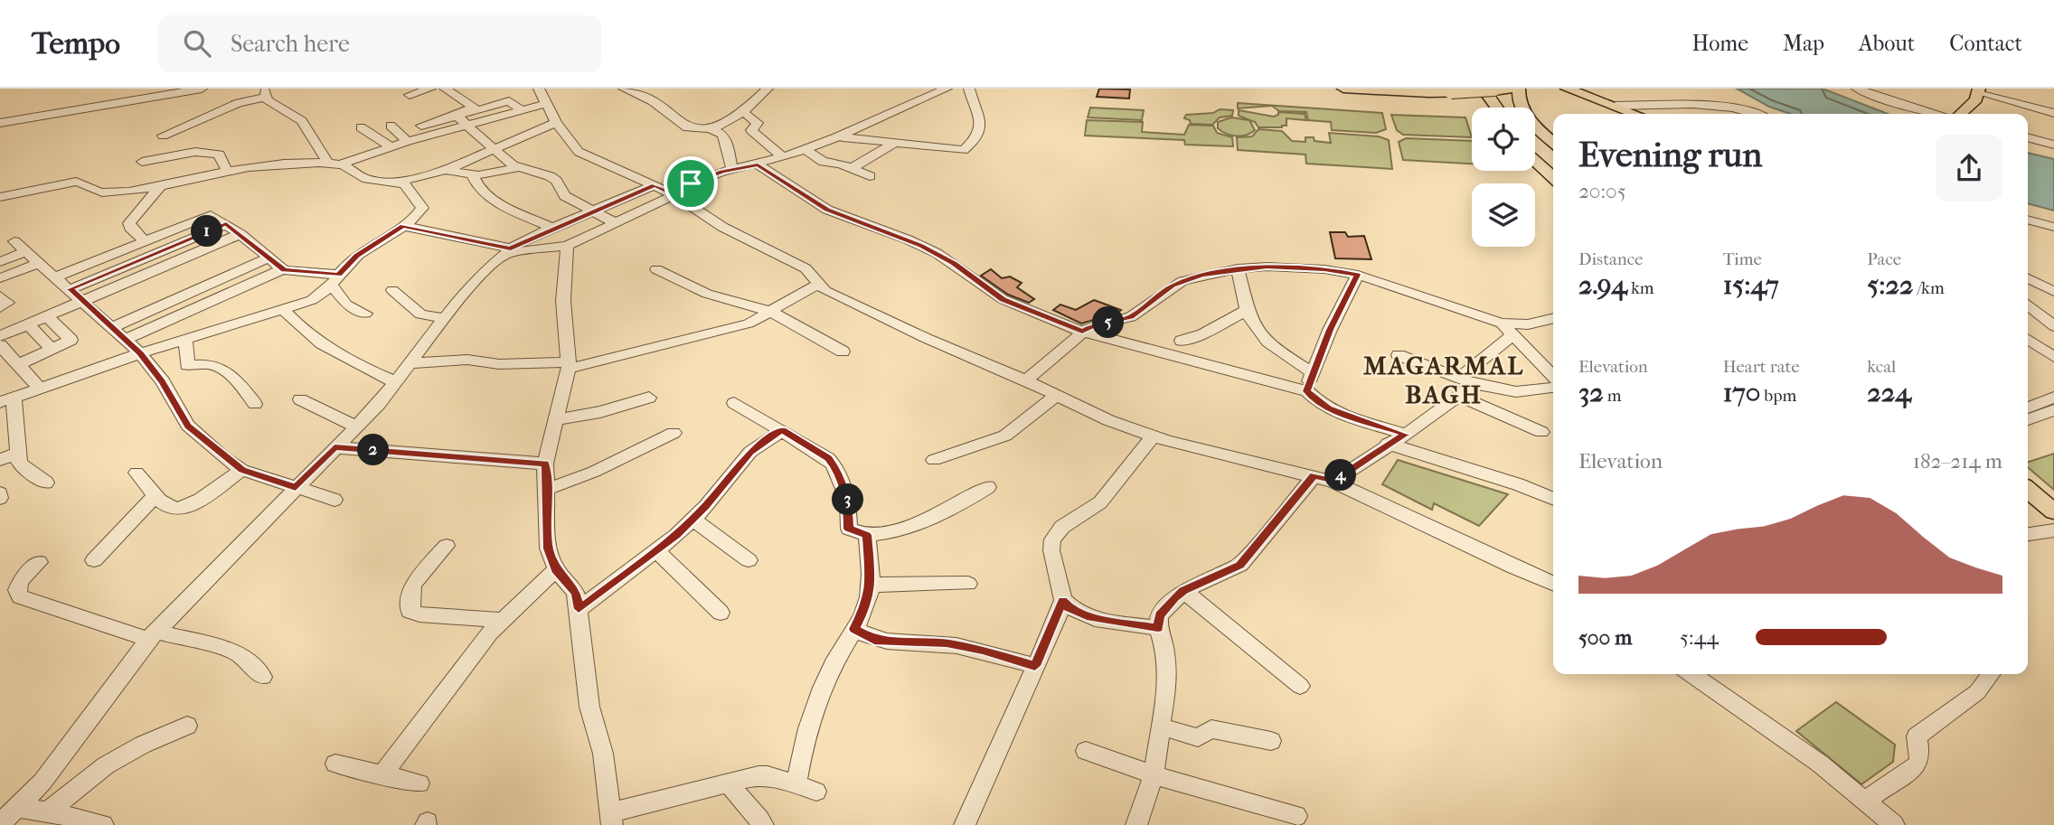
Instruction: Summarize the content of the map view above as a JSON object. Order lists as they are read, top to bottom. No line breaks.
{"districts":["MAGARMAL BAGH"],"page":{"header":"Tempo","search":"Search here","nav":["Home","Map","About","Contact"],"heading":["Evening run","20:05"],"pins":["1","5","2","4","3"],"stats":[["Distance","2.94 km"],["Time","15:47"],["Pace","5:22 /km"],["Elevation","32 m"],["Heart rate","170 bpm"],["kcal","224"]],"chart":["Elevation","182–214 m"],"list":[{"name":"500 m","note":"5:44"}]}}
